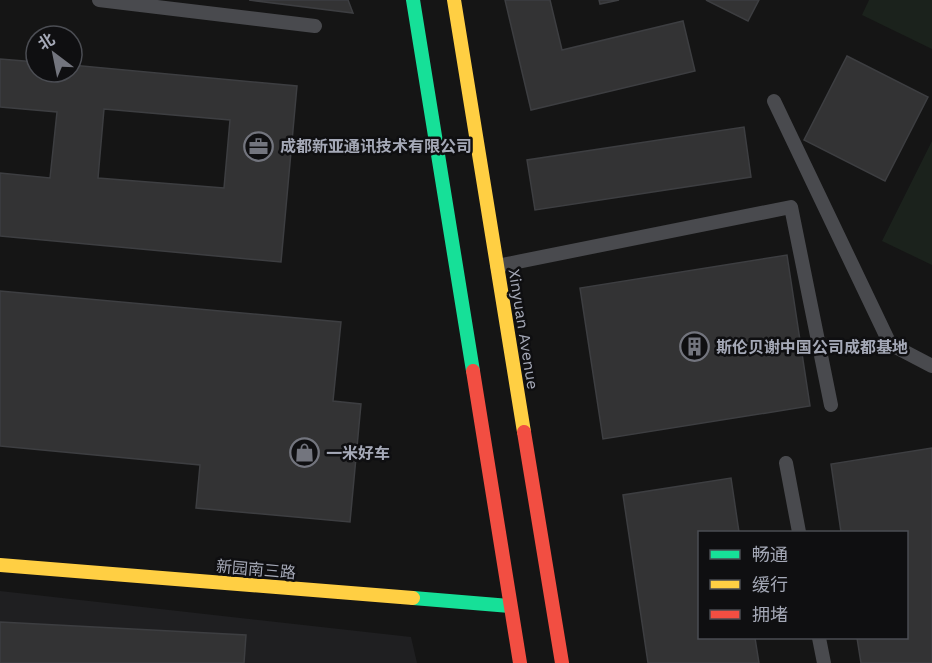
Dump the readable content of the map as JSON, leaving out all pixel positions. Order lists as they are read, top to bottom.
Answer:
{
  "streets": {
    "street": ["Xinyuan Avenue", "新园南三路"]
  },
  "places": {
    "office": ["成都新亚通讯技术有限公司"],
    "building": ["斯伦贝谢中国公司成都基地"],
    "shop": ["一米好车"]
  },
  "legend": ["畅通", "缓行", "拥堵"],
  "north": "top left"
}
